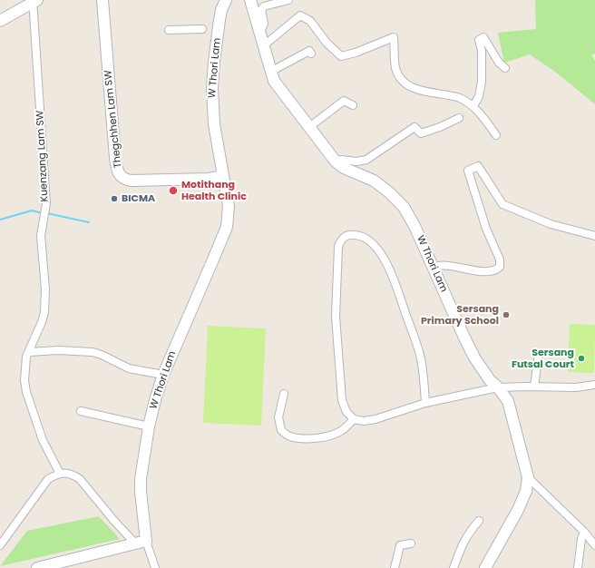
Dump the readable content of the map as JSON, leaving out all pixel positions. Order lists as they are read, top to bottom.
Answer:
{
  "streets": {
    "main road": ["W Thori Lam", "Thegchhen Lam SW"],
    "street": ["Kuenzang Lam SW"]
  },
  "crossings": [
    ["W Thori Lam", "Thegchhen Lam SW"]
  ],
  "places": [
    "Motithang Health Clinic",
    "BICMA",
    "Sersang Primary School",
    "Sersang Futsal Court"
  ]
}
